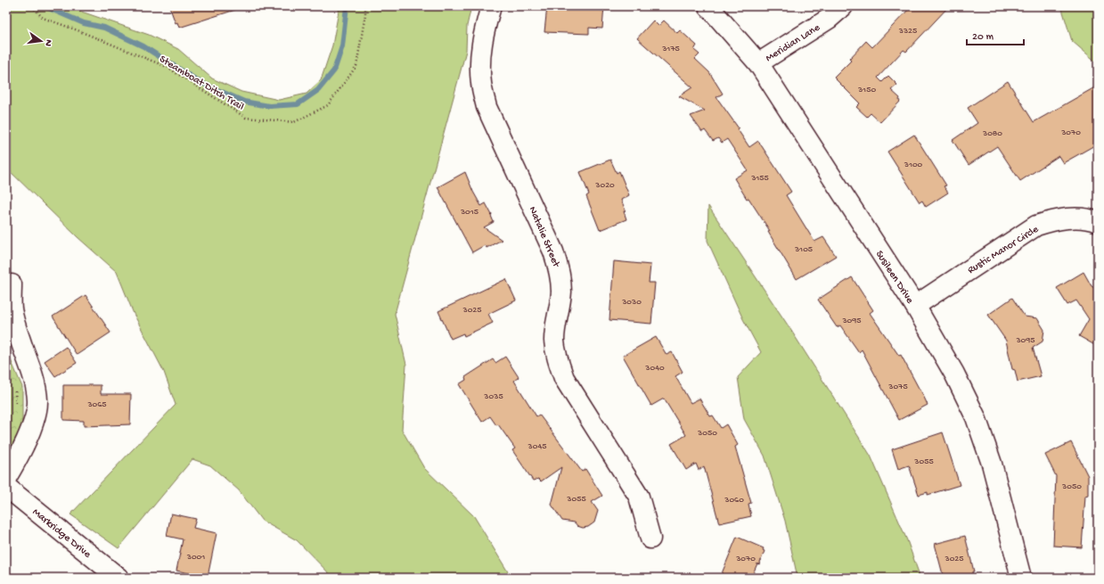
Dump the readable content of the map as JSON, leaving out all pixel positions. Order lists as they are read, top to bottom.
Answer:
{
  "streets": {
    "street": [
      "Meridian Lane",
      "Natalie Street",
      "Rustic Manor Circle",
      "Susileen Drive",
      "Markridge Drive"
    ],
    "path": ["Steamboat Ditch Trail"]
  },
  "crossings": [
    ["Meridian Lane", "Susileen Drive"],
    ["Rustic Manor Circle", "Susileen Drive"]
  ],
  "house_numbers": [
    "3325",
    "3175",
    "3150",
    "3070",
    "3080",
    "3100",
    "3155",
    "3020",
    "3015",
    "3105",
    "3030",
    "3025",
    "3095",
    "3095",
    "3040",
    "3075",
    "3035",
    "3065",
    "3050",
    "3045",
    "3055",
    "3050",
    "3055",
    "3060",
    "3001",
    "3070",
    "3025"
  ],
  "scale_bar": "20 m",
  "north": "right"
}
